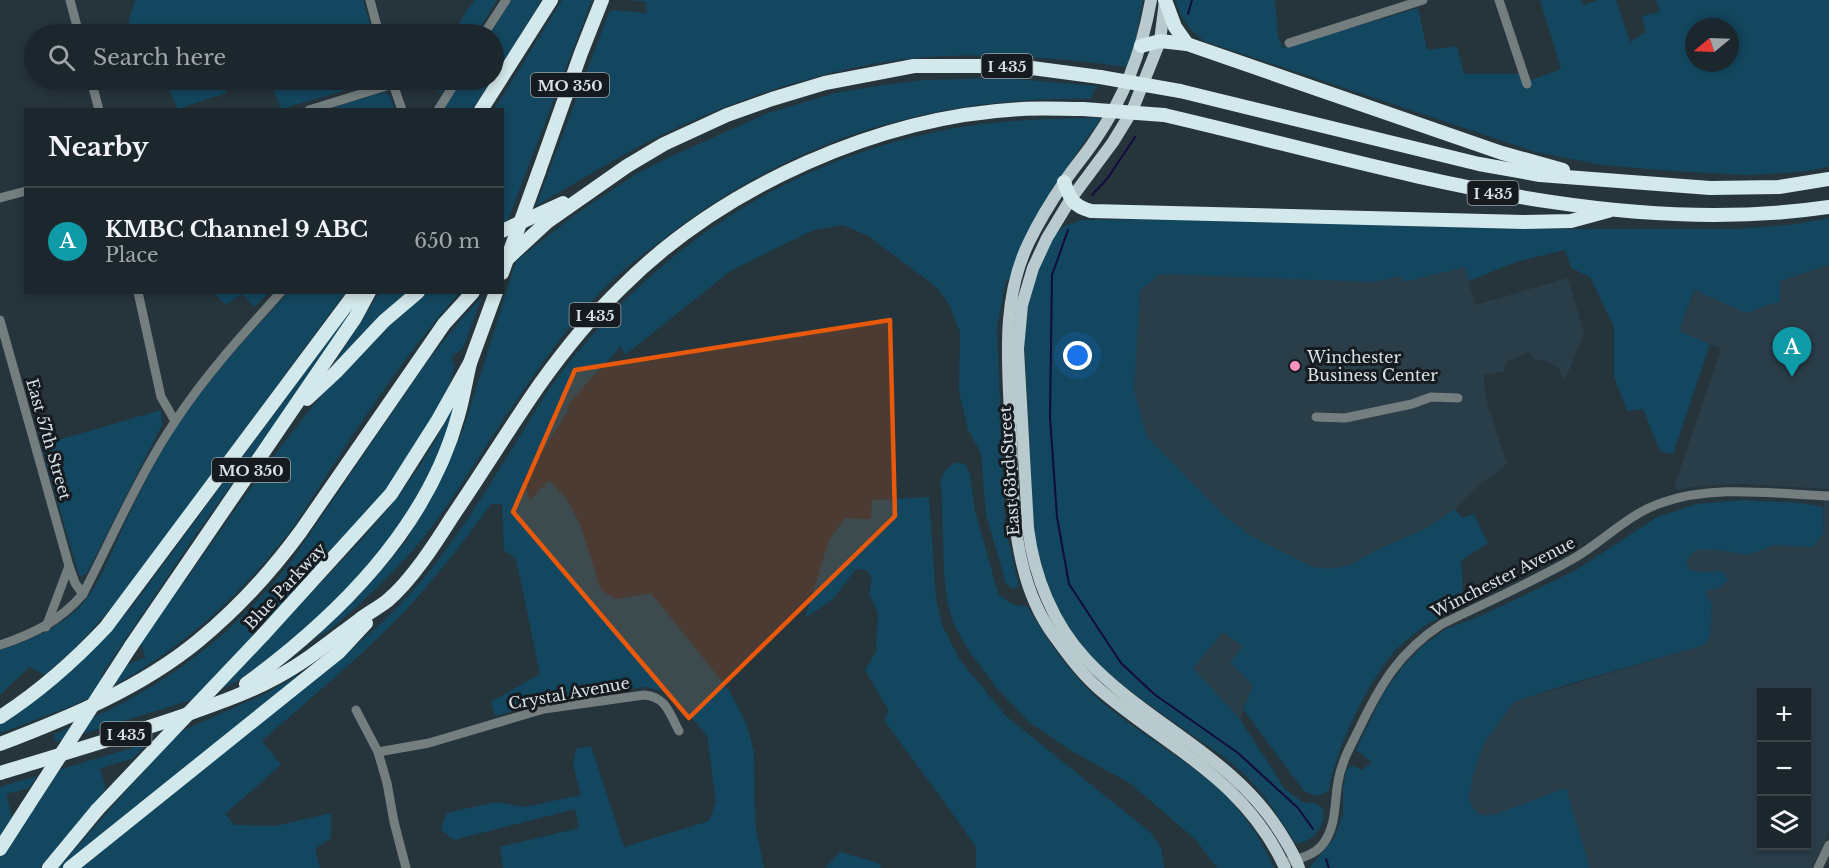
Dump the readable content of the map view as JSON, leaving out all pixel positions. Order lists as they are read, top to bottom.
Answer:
{
  "streets": {
    "highway": ["I 435", "MO 350", "Blue Parkway"],
    "main road": ["East 63rd Street"],
    "street": ["East 57th Street", "Winchester Avenue", "Crystal Avenue"]
  },
  "crossings": [
    ["East 63rd Street", "Winchester Avenue"]
  ],
  "places": ["Winchester Business Center"],
  "north": "left",
  "page": {
    "search": "Search here",
    "heading": "Nearby",
    "list": [
      {
        "mark": "A",
        "name": "KMBC Channel 9 ABC",
        "note": "Place",
        "value": "650 m"
      }
    ],
    "pins": "A",
    "map_buttons": ["+", "−"]
  }
}
